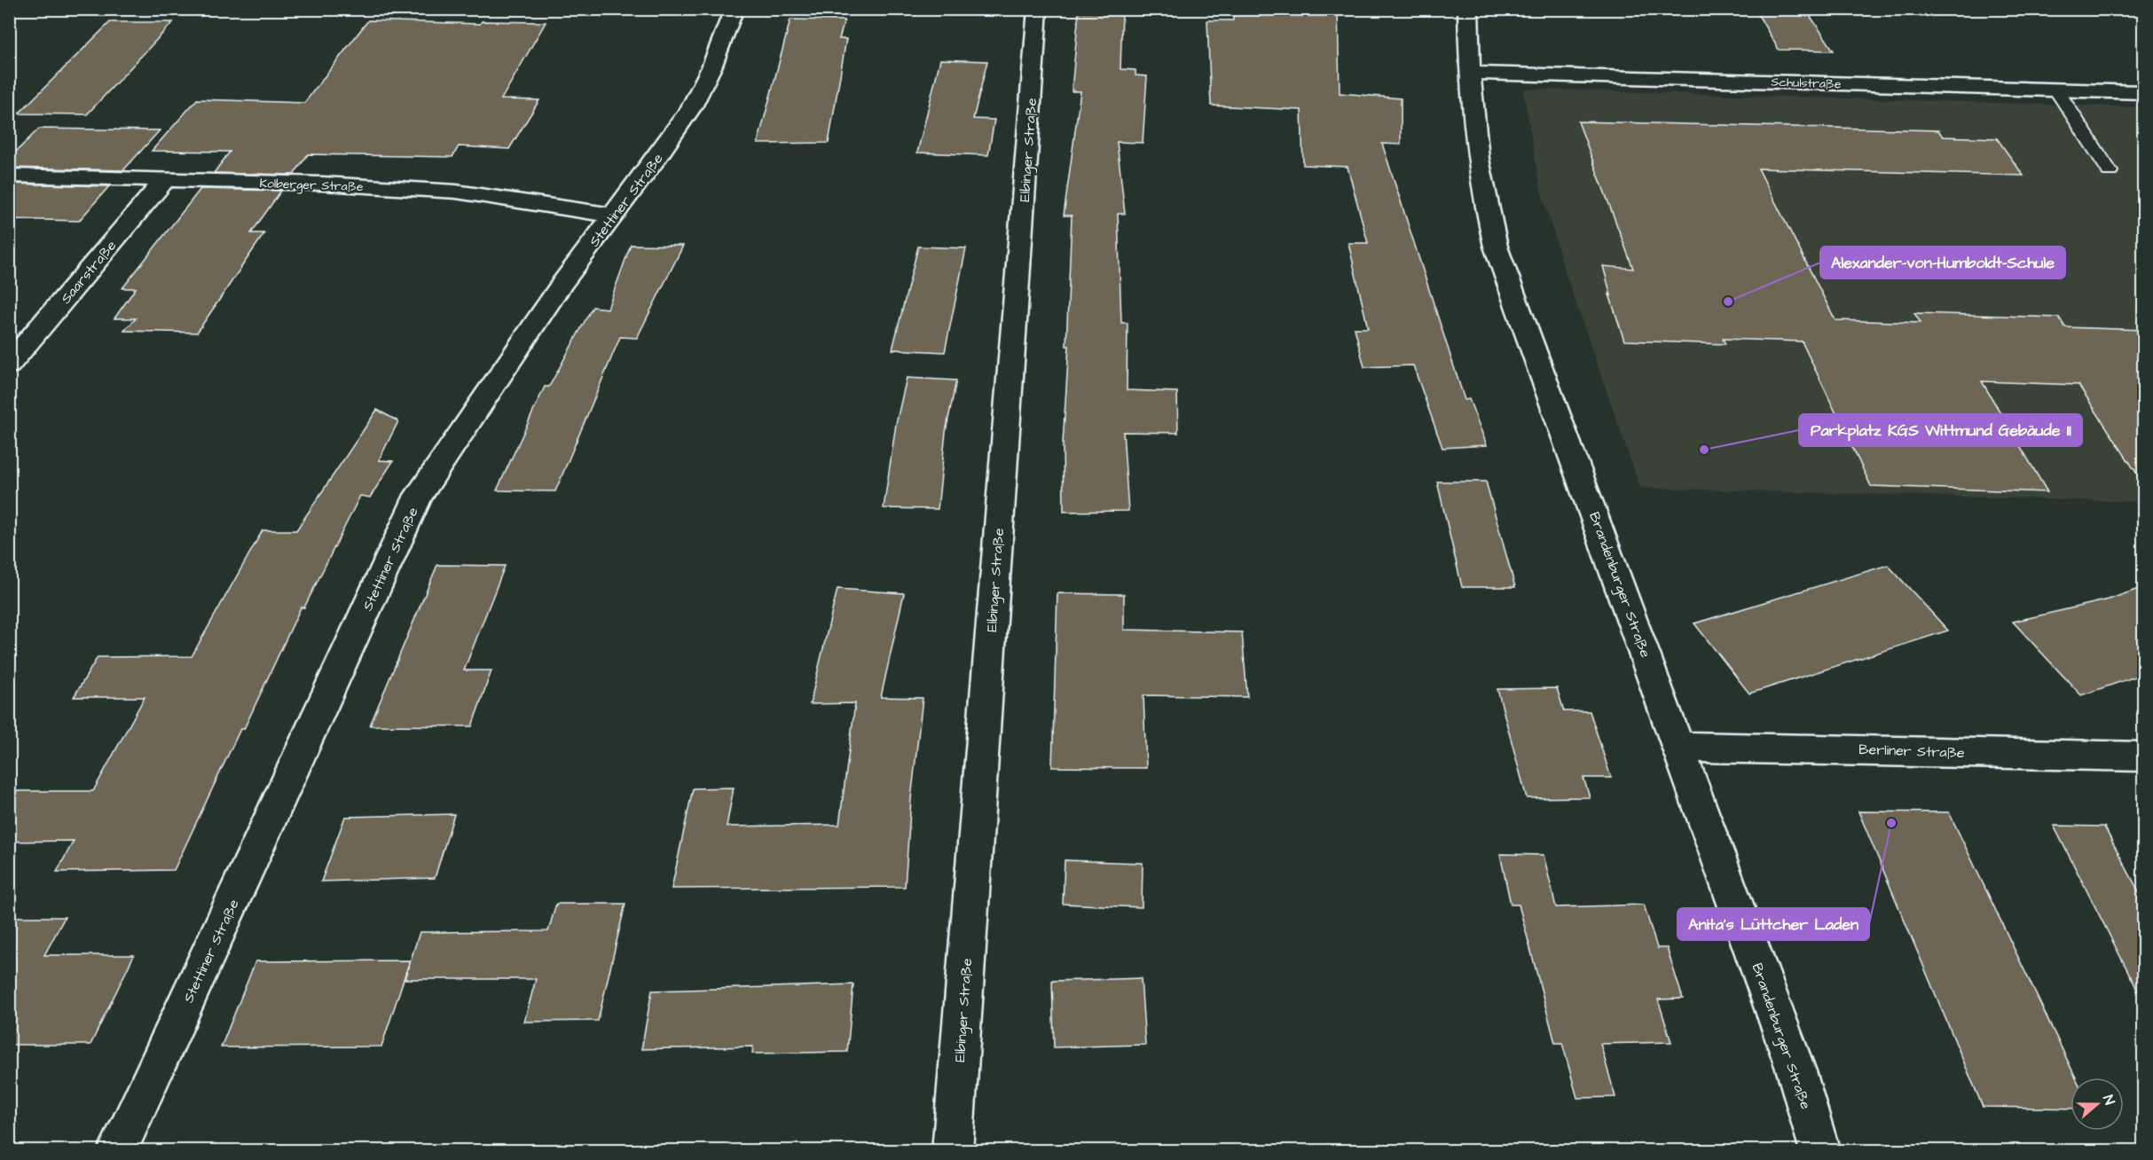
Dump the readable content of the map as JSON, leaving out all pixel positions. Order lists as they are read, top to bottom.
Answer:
{
  "streets": {
    "street": [
      "Schulstraße",
      "Elbinger Straße",
      "Kolberger Straße",
      "Stettiner Straße",
      "Saarstraße",
      "Brandenburger Straße",
      "Berliner Straße"
    ]
  },
  "crossings": [
    ["Schulstraße", "Brandenburger Straße"],
    ["Kolberger Straße", "Stettiner Straße"],
    ["Kolberger Straße", "Saarstraße"],
    ["Brandenburger Straße", "Berliner Straße"]
  ],
  "places": ["Alexander-von-Humboldt-Schule", "Parkplatz KGS Wittmund Gebäude II", "Anita's Lüttcher Laden"],
  "north": "right"
}
